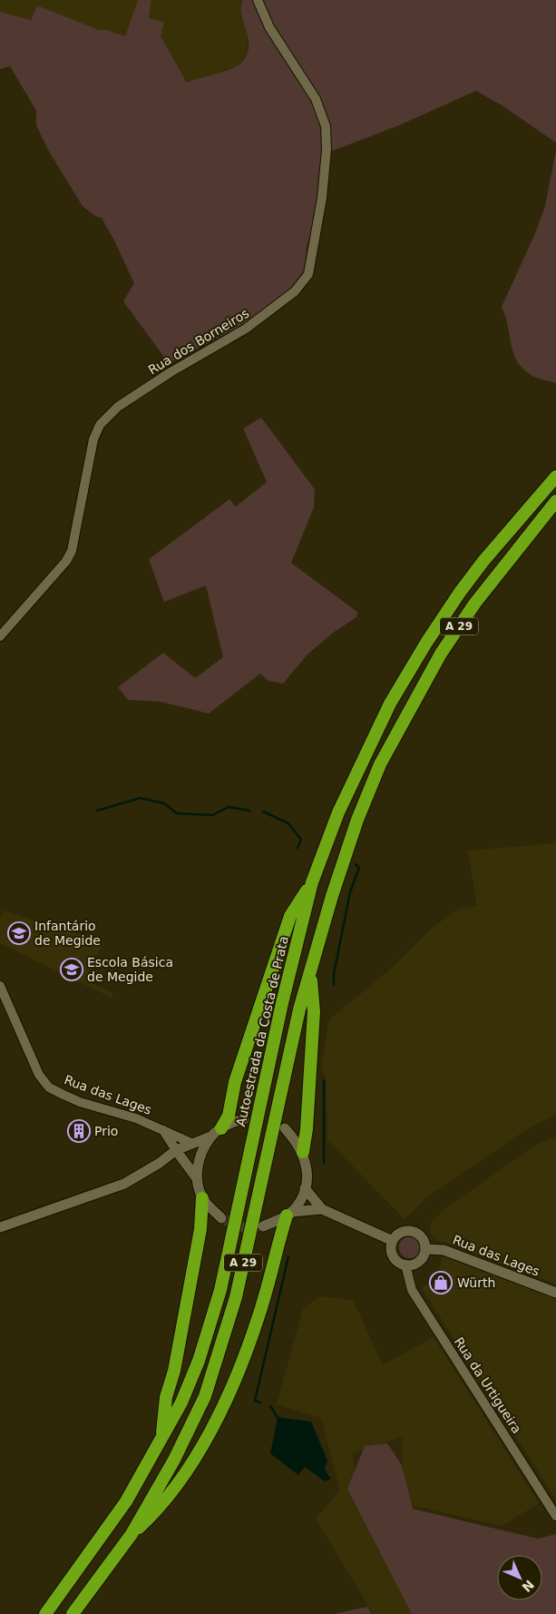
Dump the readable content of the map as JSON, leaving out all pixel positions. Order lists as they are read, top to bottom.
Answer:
{
  "streets": {
    "highway": ["A 29", "Autoestrada da Costa de Prata"],
    "main road": ["Rua das Lages"],
    "street": ["Rua dos Borneiros", "Rua da Urtigueira"]
  },
  "crossings": [
    ["Rua das Lages", "Rua da Urtigueira"]
  ],
  "places": {
    "school or university": ["Infantário de Megide", "Escola Básica de Megide"],
    "building": ["Prio"],
    "shop": ["Würth"]
  },
  "north": "bottom right"
}
